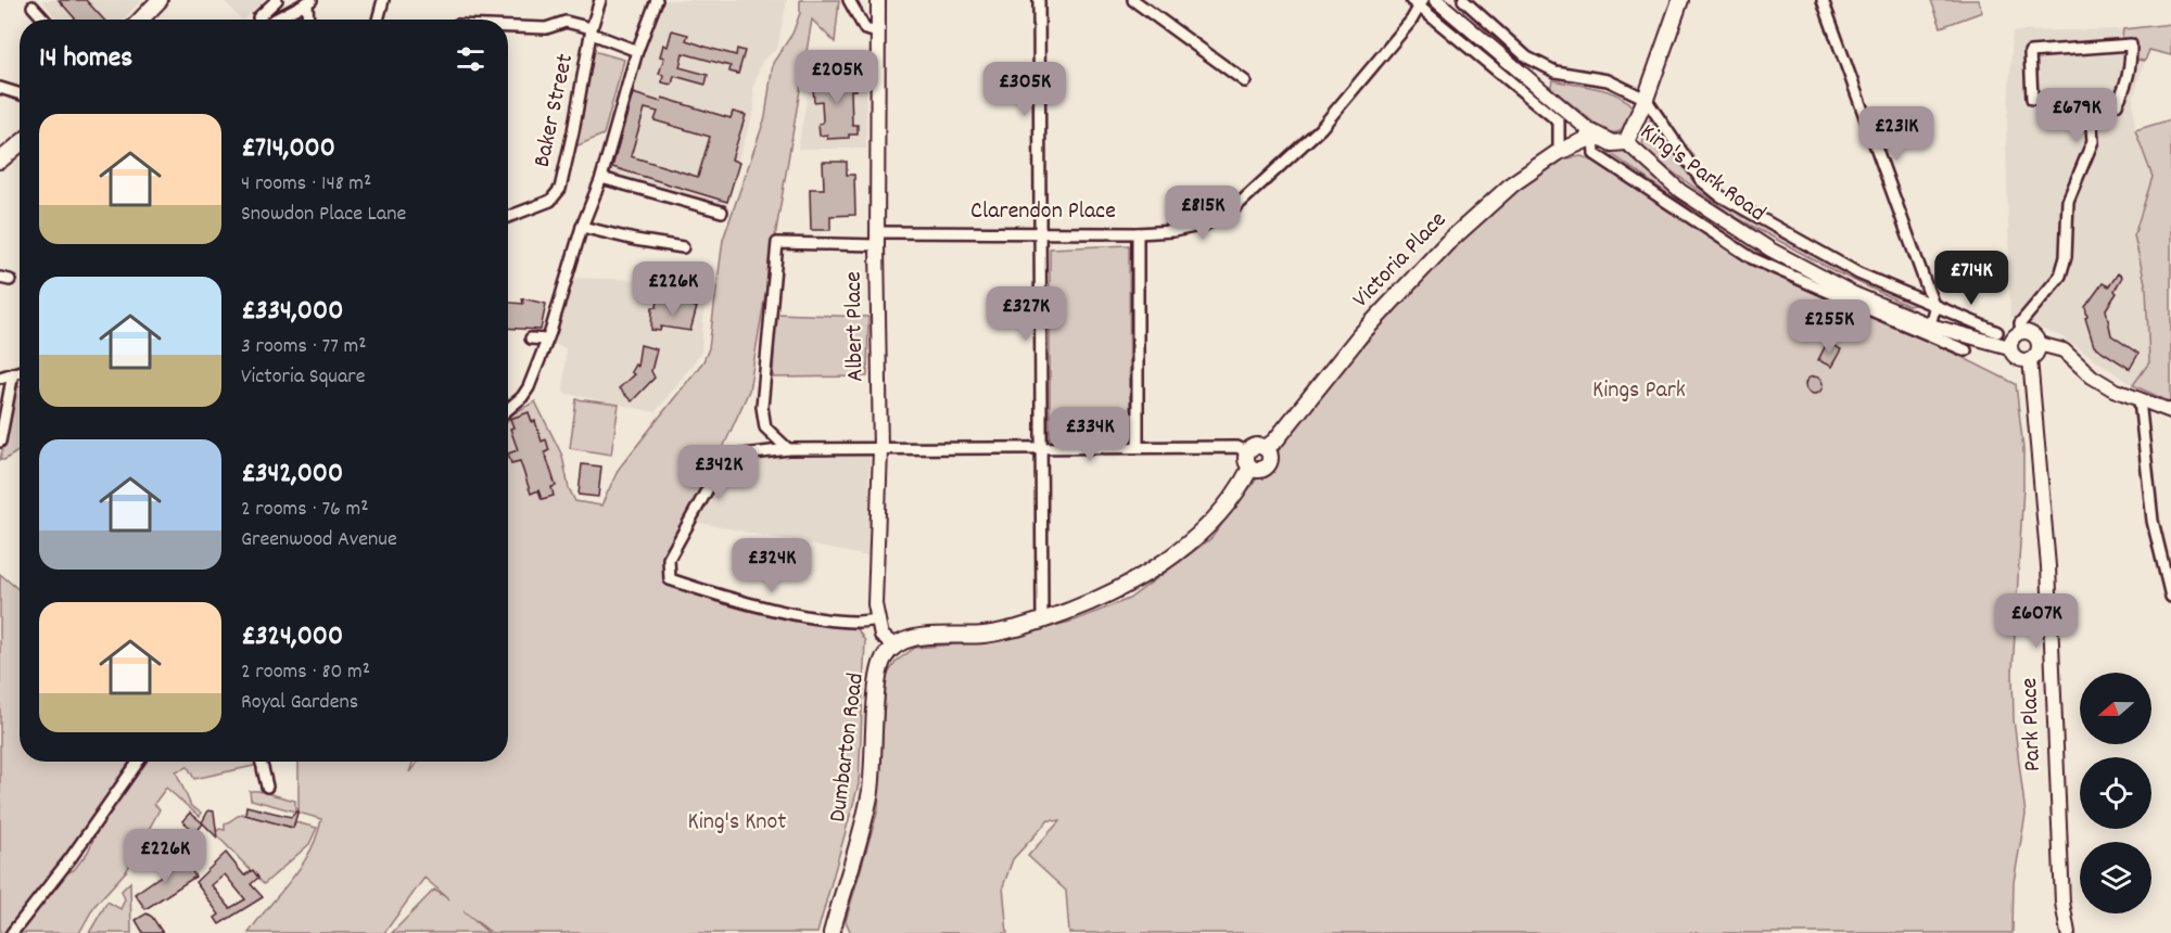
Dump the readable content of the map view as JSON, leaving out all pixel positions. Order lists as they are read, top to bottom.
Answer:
{
  "streets": {
    "main road": ["King's Park Road", "Victoria Place", "Dumbarton Road"],
    "street": [
      "Baker Street",
      "Clarendon Place",
      "Albert Place",
      "Park Place"
    ]
  },
  "crossings": [
    ["King's Park Road", "Victoria Place"],
    ["King's Park Road", "Park Place"],
    ["Clarendon Place", "Albert Place"]
  ],
  "parks": ["Kings Park", "King's Knot"],
  "north": "left",
  "page": {
    "heading": "14 homes",
    "price": [
      "£205K",
      "£305K",
      "£679K",
      "£231K",
      "£815K",
      "£714K",
      "£226K",
      "£327K",
      "£255K",
      "£334K",
      "£342K",
      "£324K",
      "£607K",
      "£226K"
    ],
    "list": [
      {
        "name": "£714,000",
        "note": "4 rooms · 148 m² · Snowdon Place Lane"
      },
      {
        "name": "£334,000",
        "note": "3 rooms · 77 m² · Victoria Square"
      },
      {
        "name": "£342,000",
        "note": "2 rooms · 76 m² · Greenwood Avenue"
      },
      {
        "name": "£324,000",
        "note": "2 rooms · 80 m² · Royal Gardens"
      }
    ]
  }
}
